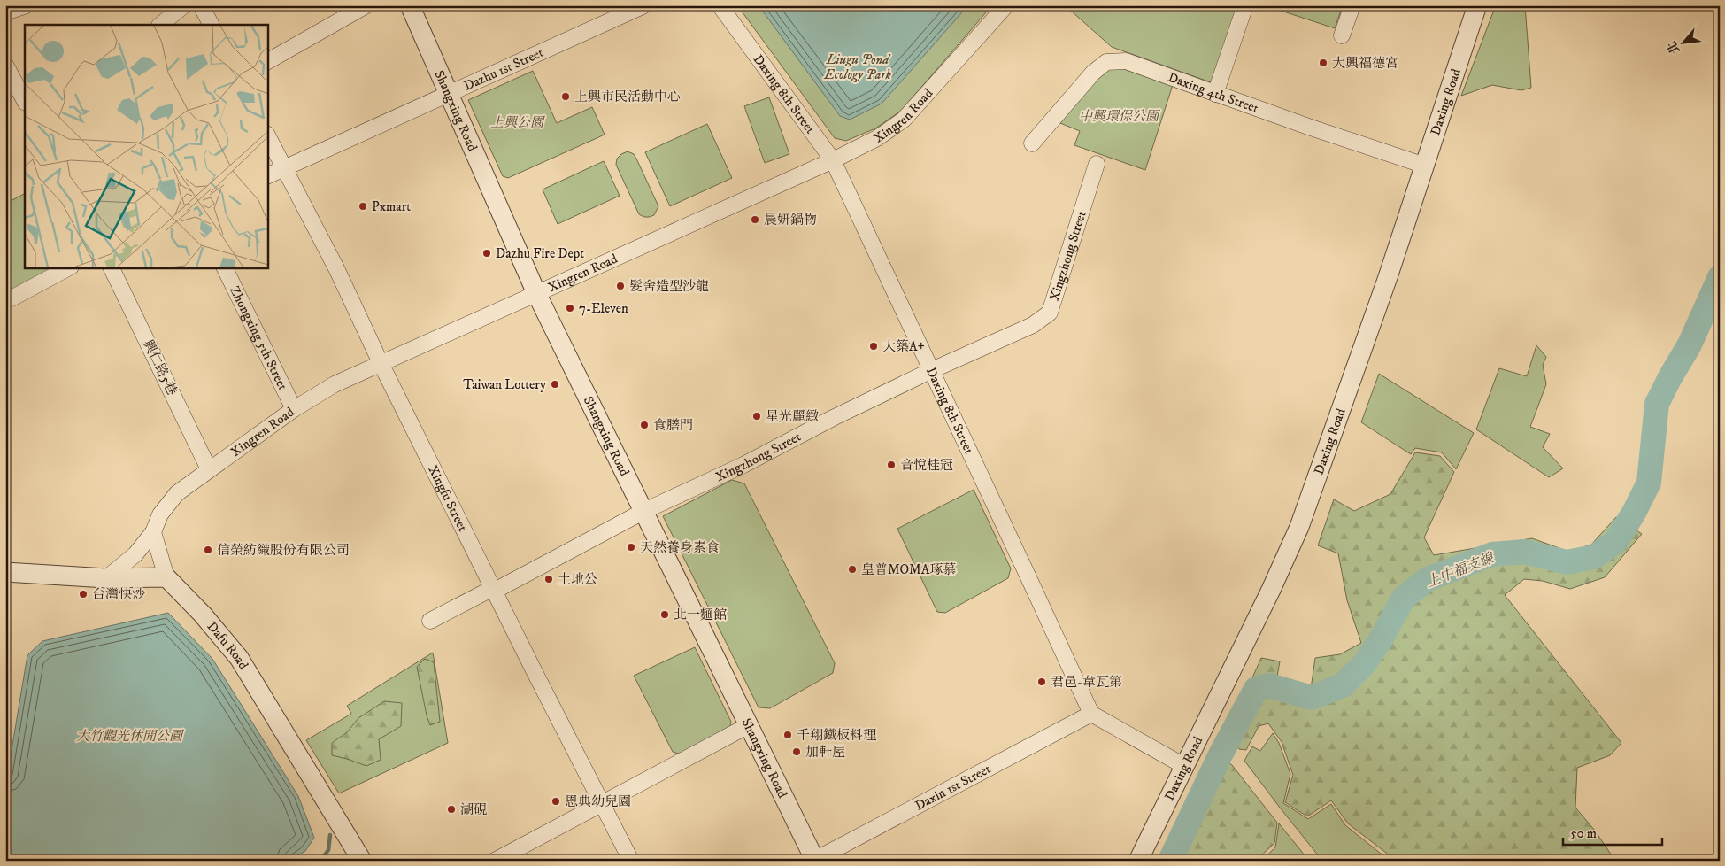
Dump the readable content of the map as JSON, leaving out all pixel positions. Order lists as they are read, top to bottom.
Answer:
{
  "streets": {
    "street": [
      "Dazhu 1st Street",
      "Daxing 4th Street",
      "Daxing 8th Street",
      "Daxing Road",
      "Shangxing Road",
      "Xingren Road",
      "Xingzhong Street",
      "Zhongxing 5th Street",
      "興仁路5巷",
      "Xingfu Street",
      "Dafu Road",
      "Daxin 1st Street"
    ]
  },
  "crossings": [
    ["Dazhu 1st Street", "Shangxing Road"],
    ["Dazhu 1st Street", "Xingfu Street"],
    ["Daxing 4th Street", "Daxing Road"],
    ["Daxing 8th Street", "Xingren Road"],
    ["Daxing 8th Street", "Xingzhong Street"],
    ["Daxing 8th Street", "Daxin 1st Street"],
    ["Shangxing Road", "Xingren Road"],
    ["Shangxing Road", "Xingzhong Street"],
    ["Shangxing Road", "Daxin 1st Street"],
    ["Xingren Road", "Zhongxing 5th Street"],
    ["Xingren Road", "興仁路5巷"],
    ["Xingren Road", "Xingfu Street"],
    ["Xingzhong Street", "Xingfu Street"]
  ],
  "water": ["上中福支線"],
  "parks": [
    "Liugu Pond Ecology Park",
    "中興環保公園",
    "上興公園",
    "大竹觀光休閒公園"
  ],
  "places": [
    "大興福德宮",
    "上興市民活動中心",
    "Pxmart",
    "晨妍鍋物",
    "Dazhu Fire Dept",
    "髮舍造型沙龍",
    "7-Eleven",
    "大築A+",
    "Taiwan Lottery",
    "星光麗緻",
    "食膳門",
    "音悅桂冠",
    "天然養身素食",
    "信榮紡織股份有限公司",
    "皇普MOMA琢慕",
    "土地公",
    "台灣快炒",
    "北一麵館",
    "君邑-韋瓦第",
    "千翔鐵板料理",
    "加軒屋",
    "恩典幼兒園",
    "湖硯"
  ],
  "scale_bar": "50 m",
  "north": "bottom left"
}
